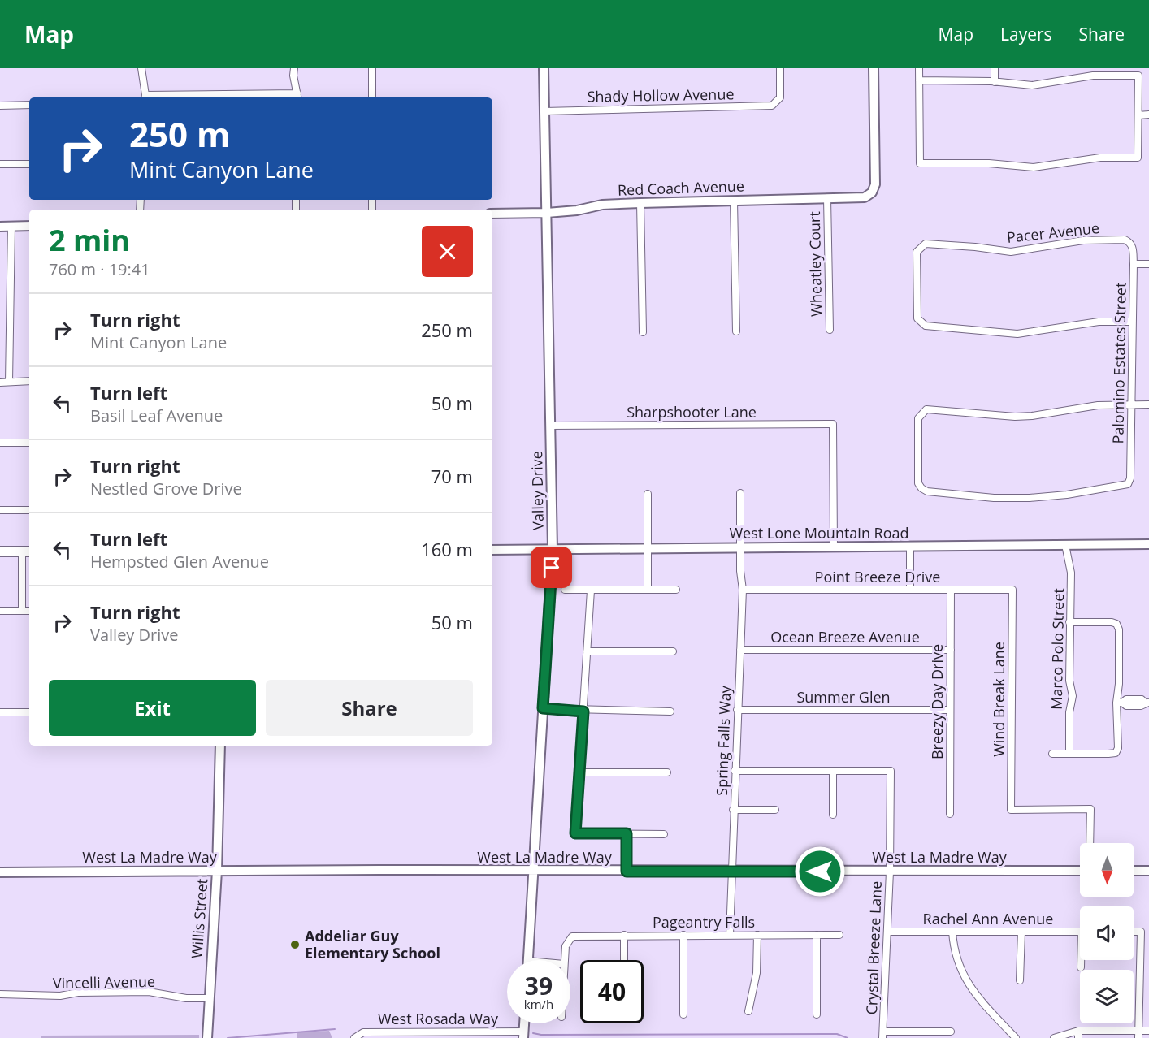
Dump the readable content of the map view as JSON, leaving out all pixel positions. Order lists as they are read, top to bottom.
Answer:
{
  "streets": {
    "street": [
      "Shady Hollow Avenue",
      "Red Coach Avenue",
      "Pacer Avenue",
      "Wheatley Court",
      "Palomino Estates Street",
      "Sharpshooter Lane",
      "Valley Drive",
      "West Lone Mountain Road",
      "Point Breeze Drive",
      "Ocean Breeze Avenue",
      "Marco Polo Street",
      "Summer Glen",
      "Wind Break Lane",
      "Breezy Day Drive",
      "Spring Falls Way",
      "West La Madre Way",
      "Willis Street",
      "Rachel Ann Avenue",
      "Pageantry Falls",
      "Crystal Breeze Lane",
      "Vincelli Avenue",
      "West Rosada Way"
    ]
  },
  "crossings": [
    ["Shady Hollow Avenue", "Valley Drive"],
    ["Red Coach Avenue", "Wheatley Court"],
    ["Red Coach Avenue", "Valley Drive"],
    ["Pacer Avenue", "Palomino Estates Street"],
    ["Sharpshooter Lane", "Valley Drive"],
    ["Sharpshooter Lane", "West Lone Mountain Road"],
    ["Valley Drive", "West Lone Mountain Road"],
    ["Valley Drive", "West La Madre Way"],
    ["West Lone Mountain Road", "Marco Polo Street"],
    ["West Lone Mountain Road", "Spring Falls Way"],
    ["Point Breeze Drive", "Wind Break Lane"],
    ["Point Breeze Drive", "Breezy Day Drive"],
    ["Point Breeze Drive", "Spring Falls Way"],
    ["Ocean Breeze Avenue", "Breezy Day Drive"],
    ["Ocean Breeze Avenue", "Spring Falls Way"],
    ["Summer Glen", "Breezy Day Drive"],
    ["Summer Glen", "Spring Falls Way"],
    ["Spring Falls Way", "West La Madre Way"],
    ["Spring Falls Way", "Pageantry Falls"],
    ["West La Madre Way", "Willis Street"],
    ["West La Madre Way", "Crystal Breeze Lane"],
    ["Willis Street", "Vincelli Avenue"],
    ["Rachel Ann Avenue", "Crystal Breeze Lane"]
  ],
  "places": ["Addeliar Guy Elementary School"],
  "north": "bottom",
  "page": {
    "header": "Map",
    "nav": ["Map", "Layers", "Share"],
    "turn": ["250 m", "Mint Canyon Lane"],
    "heading": ["2 min", "760 m · 19:41"],
    "list": [
      {
        "name": "Turn right",
        "note": "Mint Canyon Lane",
        "value": "250 m"
      },
      {
        "name": "Turn left",
        "note": "Basil Leaf Avenue",
        "value": "50 m"
      },
      {
        "name": "Turn right",
        "note": "Nestled Grove Drive",
        "value": "70 m"
      },
      {
        "name": "Turn left",
        "note": "Hempsted Glen Avenue",
        "value": "160 m"
      },
      {
        "name": "Turn right",
        "note": "Valley Drive",
        "value": "50 m"
      }
    ],
    "buttons": ["Exit", "Share"],
    "speed": "39 km/h",
    "limit": "40"
  }
}
